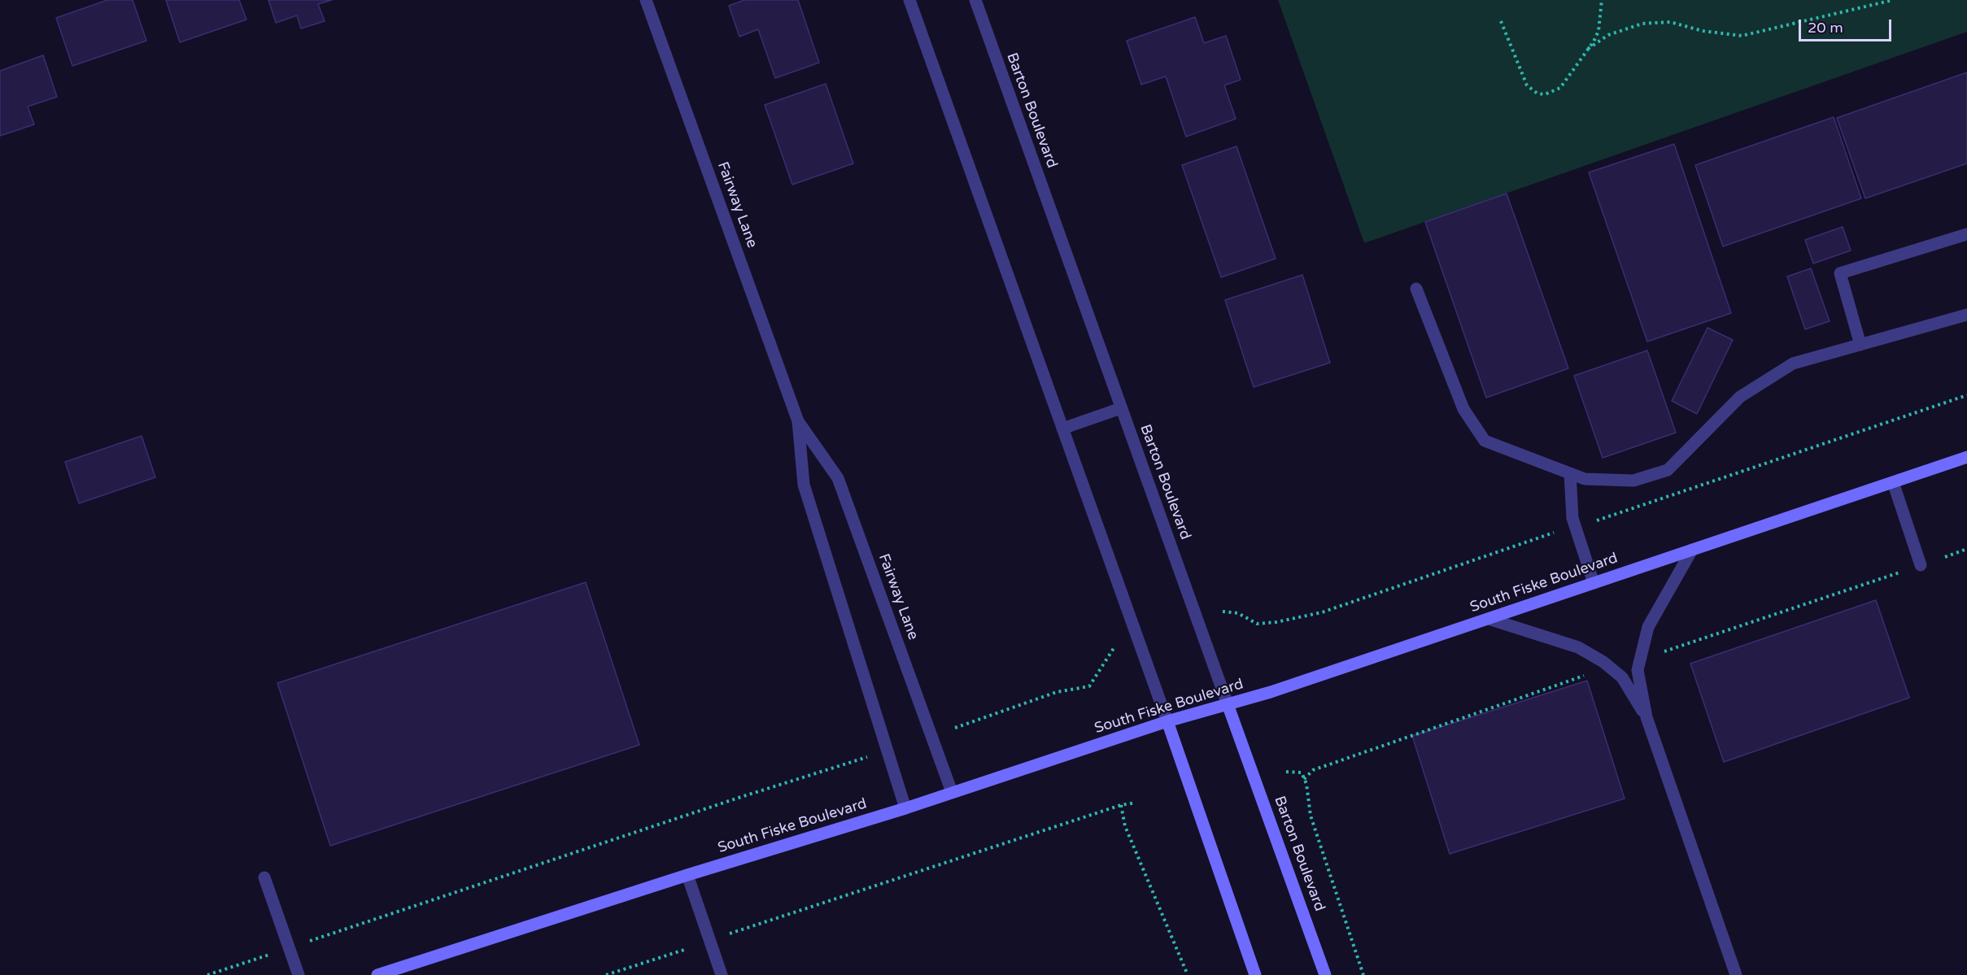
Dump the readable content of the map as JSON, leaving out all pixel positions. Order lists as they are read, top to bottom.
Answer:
{
  "streets": {
    "main road": ["Barton Boulevard", "South Fiske Boulevard"],
    "street": ["Fairway Lane"]
  },
  "crossings": [
    ["Barton Boulevard", "South Fiske Boulevard"],
    ["Fairway Lane", "South Fiske Boulevard"]
  ],
  "scale_bar": "20 m"
}
